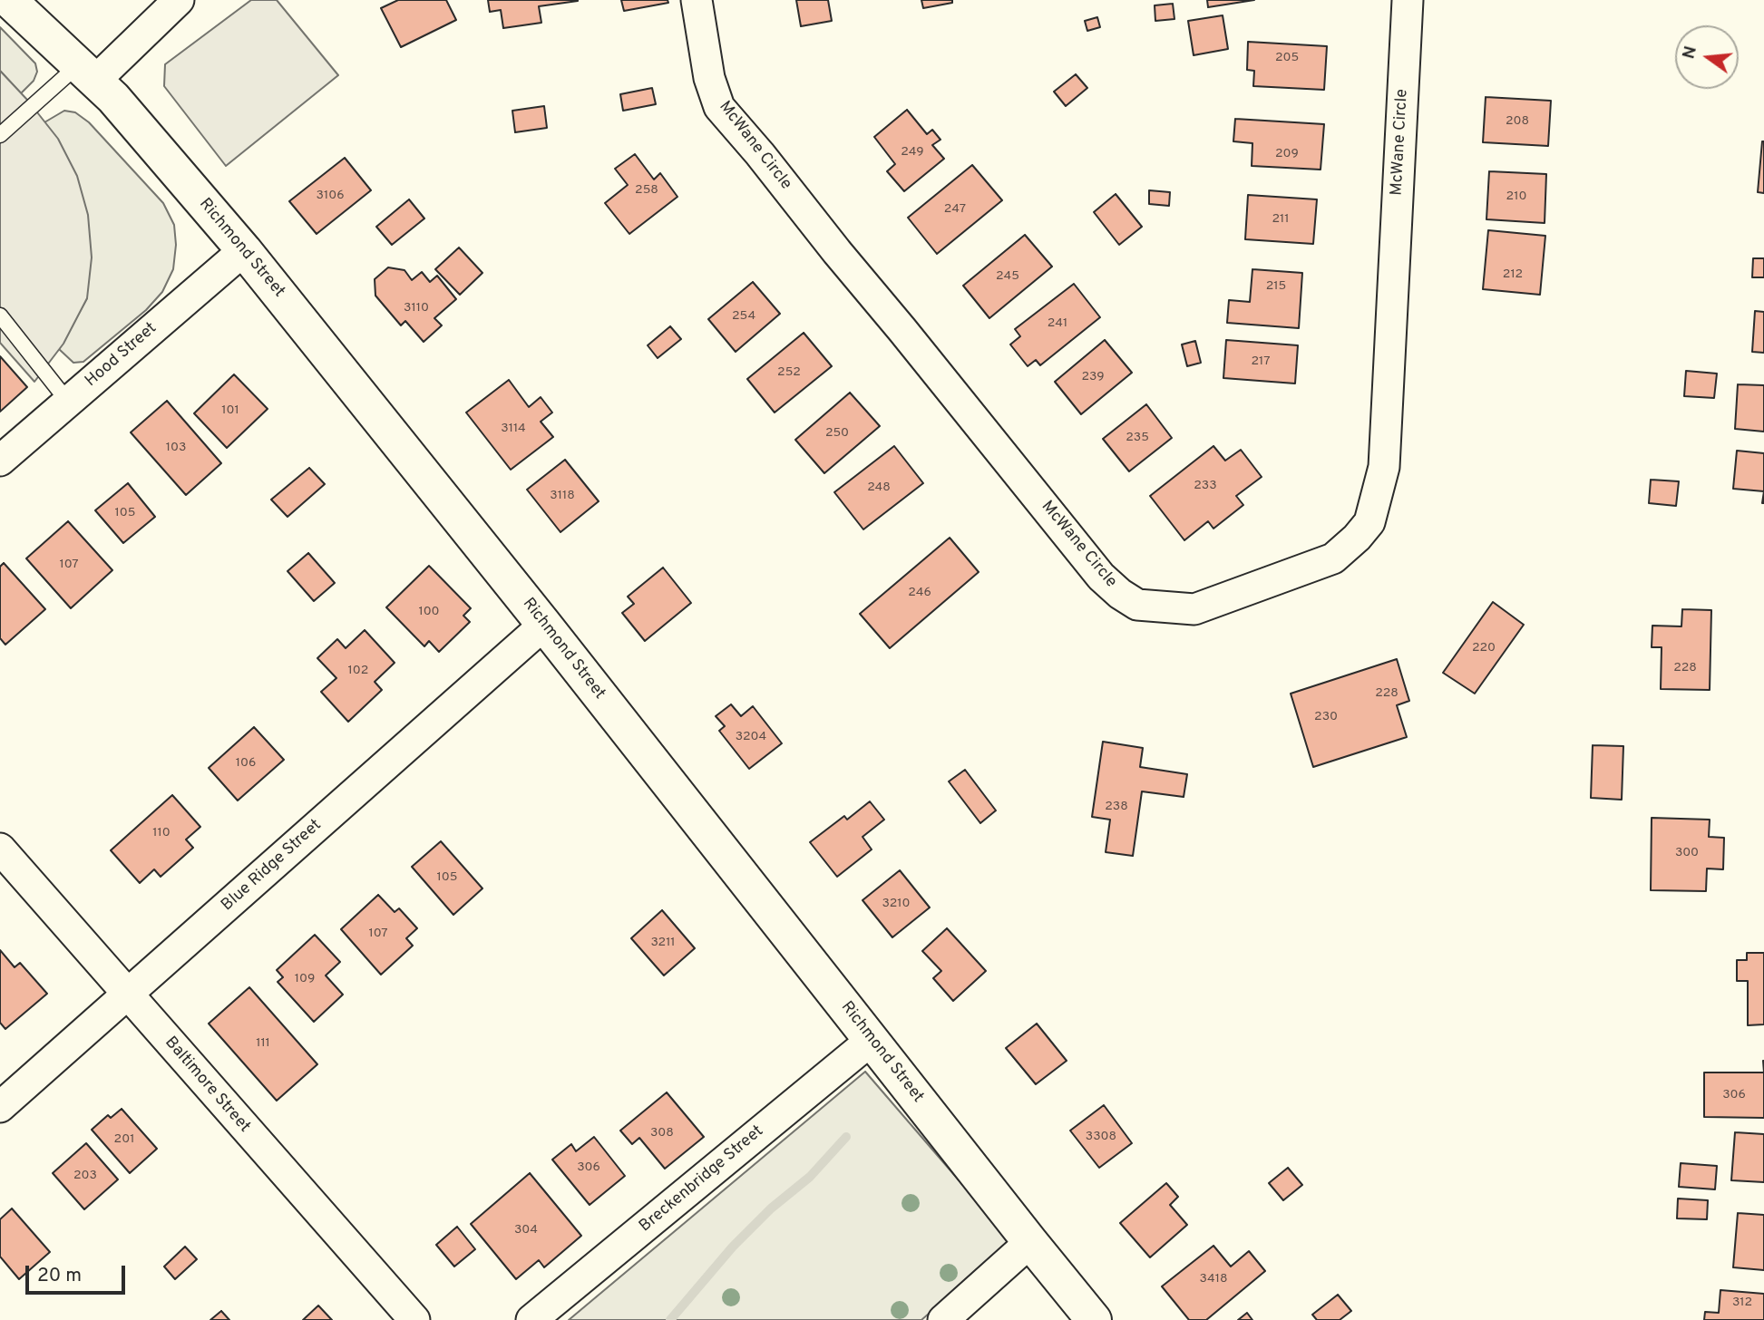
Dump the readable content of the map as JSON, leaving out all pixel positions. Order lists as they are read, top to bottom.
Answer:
{
  "streets": {
    "street": [
      "McWane Circle",
      "Richmond Street",
      "Hood Street",
      "Blue Ridge Street",
      "Baltimore Street",
      "Breckenbridge Street"
    ]
  },
  "crossings": [
    ["Richmond Street", "Hood Street"],
    ["Richmond Street", "Blue Ridge Street"],
    ["Richmond Street", "Breckenbridge Street"],
    ["Blue Ridge Street", "Baltimore Street"]
  ],
  "house_numbers": [
    "205",
    "208",
    "249",
    "209",
    "258",
    "3106",
    "210",
    "247",
    "211",
    "212",
    "245",
    "215",
    "3110",
    "254",
    "241",
    "217",
    "252",
    "239",
    "101",
    "3114",
    "250",
    "235",
    "103",
    "233",
    "248",
    "3118",
    "105",
    "107",
    "246",
    "100",
    "220",
    "228",
    "102",
    "228",
    "230",
    "3204",
    "106",
    "238",
    "110",
    "300",
    "105",
    "3210",
    "107",
    "3211",
    "109",
    "111",
    "306",
    "308",
    "3308",
    "201",
    "306",
    "203",
    "304",
    "3418",
    "312"
  ],
  "scale_bar": "20 m",
  "north": "left"
}
